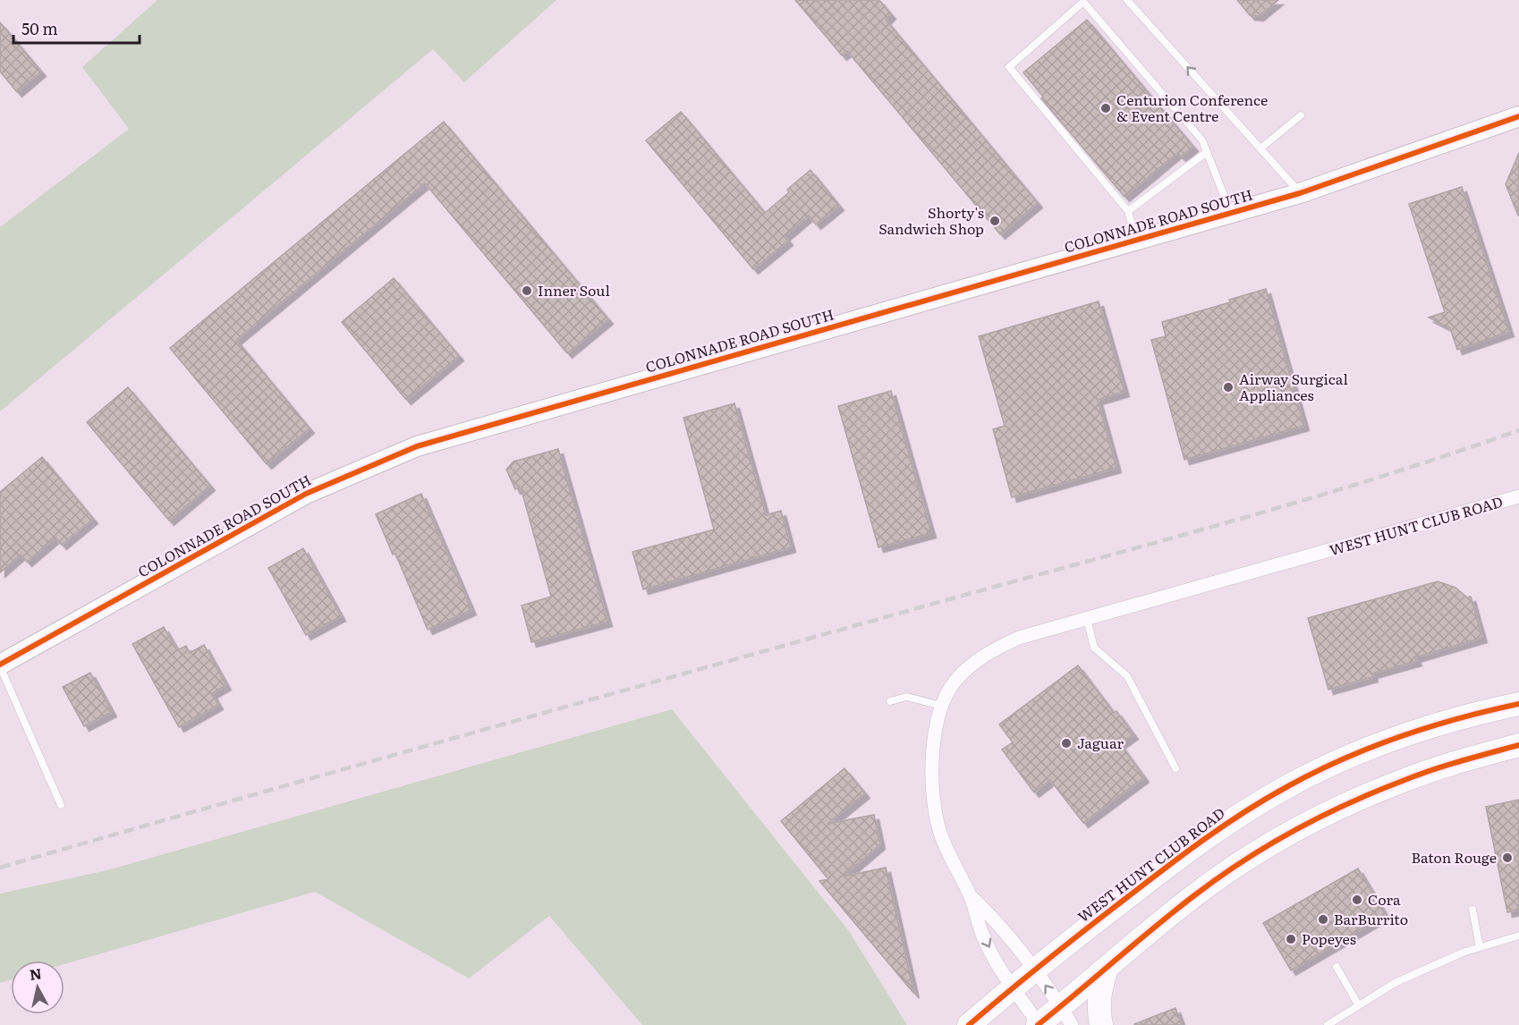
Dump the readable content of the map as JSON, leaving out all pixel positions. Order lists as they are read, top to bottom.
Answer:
{
  "streets": {
    "main road": ["WEST HUNT CLUB ROAD"],
    "street": ["COLONNADE ROAD SOUTH"]
  },
  "places": [
    "Centurion Conference & Event Centre",
    "Shorty's Sandwich Shop",
    "Inner Soul",
    "Airway Surgical Appliances",
    "Jaguar",
    "Baton Rouge",
    "Cora",
    "BarBurrito",
    "Popeyes"
  ],
  "scale_bar": "50 m",
  "north": "top"
}
